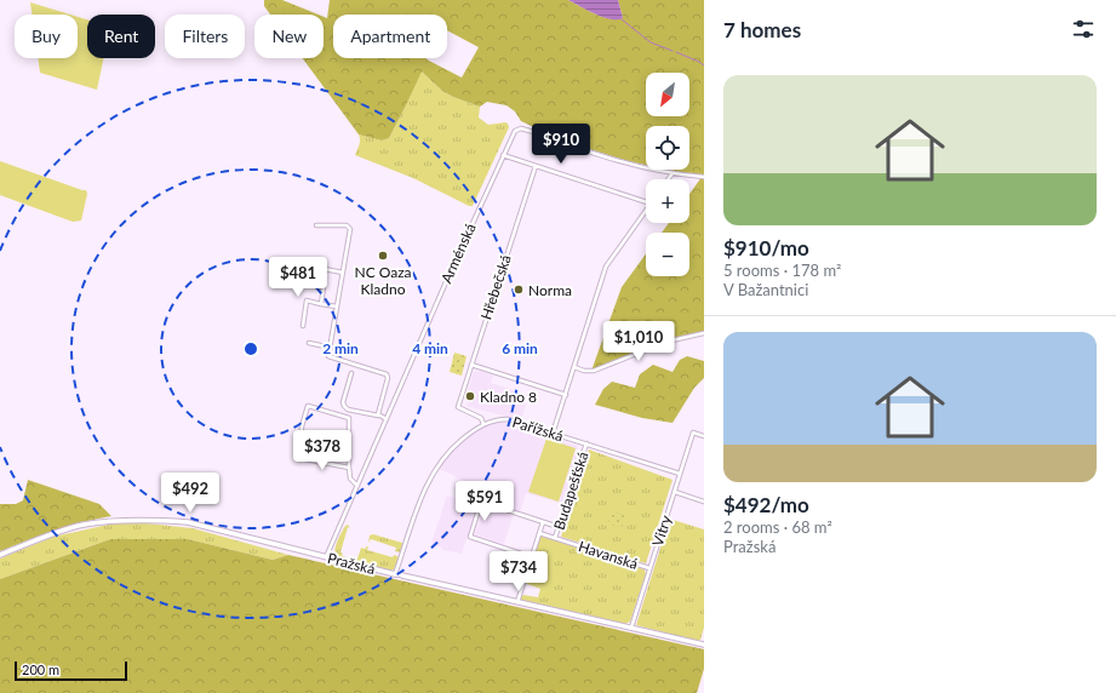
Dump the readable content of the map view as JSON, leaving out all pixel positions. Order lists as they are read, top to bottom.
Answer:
{
  "streets": {
    "street": [
      "Arménská",
      "Hřebečská",
      "Pařížská",
      "Budapešťská",
      "Vitry",
      "Havanská",
      "Pražská"
    ]
  },
  "crossings": [
    ["Arménská", "Pražská"],
    ["Hřebečská", "Pařížská"],
    ["Pařížská", "Budapešťská"],
    ["Pařížská", "Vitry"],
    ["Pařížská", "Pražská"],
    ["Budapešťská", "Havanská"],
    ["Vitry", "Havanská"],
    ["Vitry", "Pražská"]
  ],
  "places": ["NC Oaza Kladno", "Norma", "Kladno 8"],
  "scale_bar": "200 m",
  "north": "bottom left",
  "page": {
    "heading": "7 homes",
    "chip": [
      "Buy",
      "Rent",
      "Filters",
      "New",
      "Apartment"
    ],
    "list": [
      {
        "name": "$910/mo",
        "note": "5 rooms · 178 m² · V Bažantnici"
      },
      {
        "name": "$492/mo",
        "note": "2 rooms · 68 m² · Pražská"
      }
    ],
    "map_buttons": ["+", "−"],
    "price": [
      "$910",
      "$481",
      "$1,010",
      "$378",
      "$492",
      "$591",
      "$734"
    ],
    "scale": "200 m"
  },
  "rings": ["2 min", "4 min", "6 min"]
}
